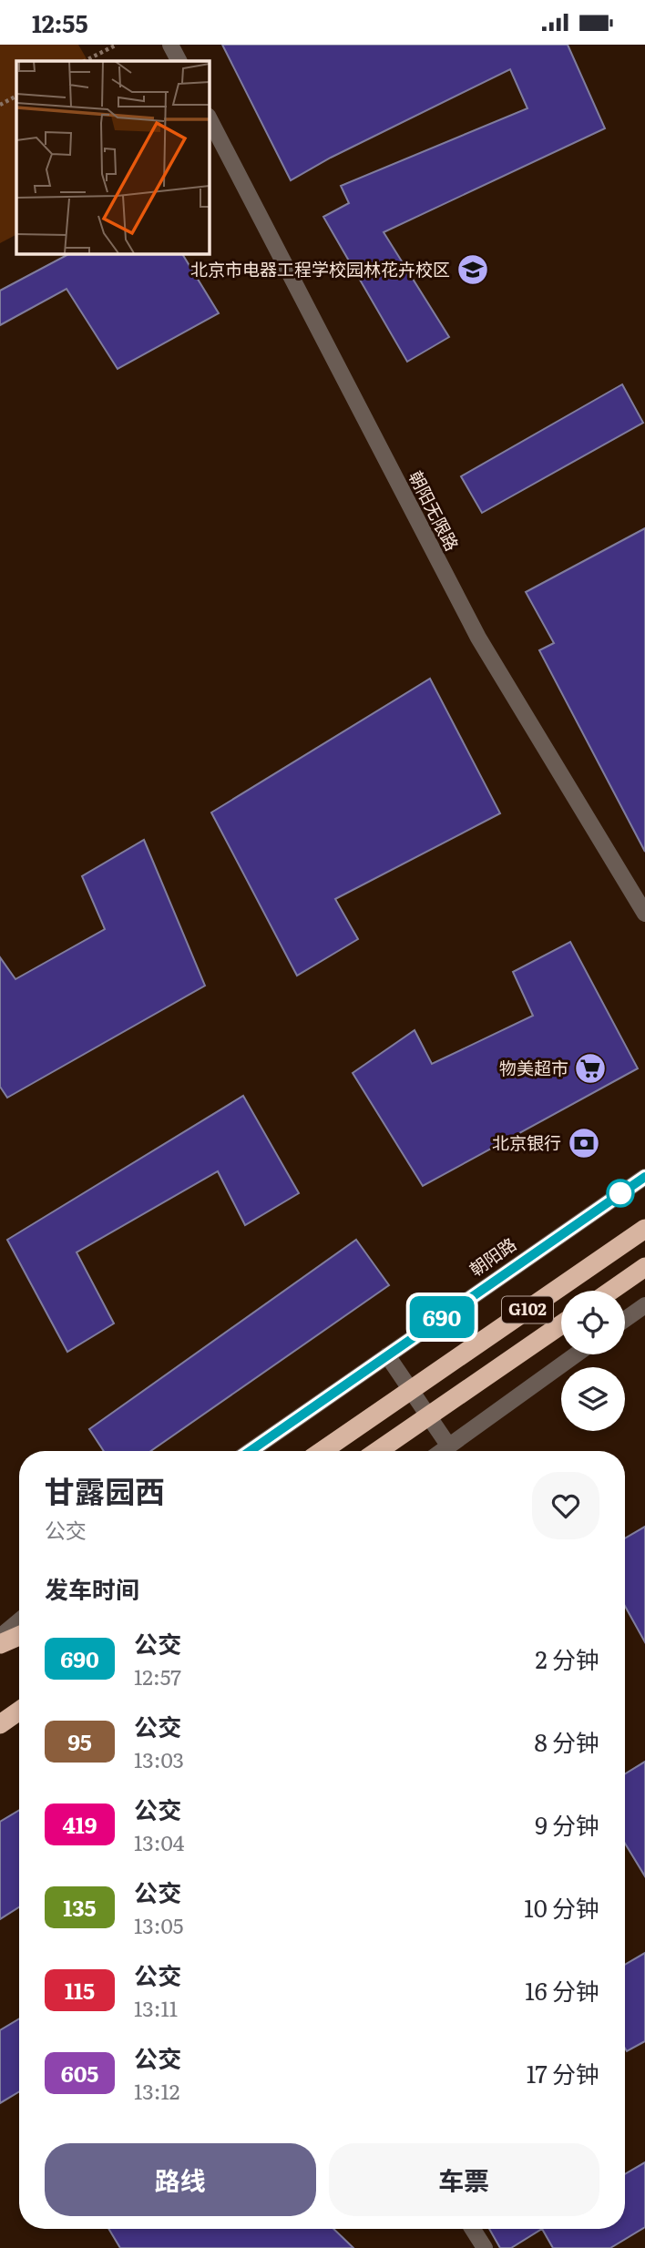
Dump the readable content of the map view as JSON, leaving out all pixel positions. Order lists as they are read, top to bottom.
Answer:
{
  "streets": {
    "highway": ["G102"],
    "street": ["朝阳无限路", "朝阳路"]
  },
  "places": {
    "school or university": ["北京市电器工程学校园林花卉校区"],
    "supermarket": ["物美超市"],
    "bank": ["北京银行"]
  },
  "lines": ["bus line 690"],
  "page": {
    "status": "12:55",
    "on_map": "690",
    "heading": [
      ["甘露园西", "公交"],
      "发车时间"
    ],
    "list": [
      {
        "mark": "690",
        "name": "公交",
        "note": "12:57",
        "value": "2 分钟"
      },
      {
        "mark": "95",
        "name": "公交",
        "note": "13:03",
        "value": "8 分钟"
      },
      {
        "mark": "419",
        "name": "公交",
        "note": "13:04",
        "value": "9 分钟"
      },
      {
        "mark": "135",
        "name": "公交",
        "note": "13:05",
        "value": "10 分钟"
      },
      {
        "mark": "115",
        "name": "公交",
        "note": "13:11",
        "value": "16 分钟"
      },
      {
        "mark": "605",
        "name": "公交",
        "note": "13:12",
        "value": "17 分钟"
      }
    ],
    "buttons": ["路线", "车票"]
  }
}
